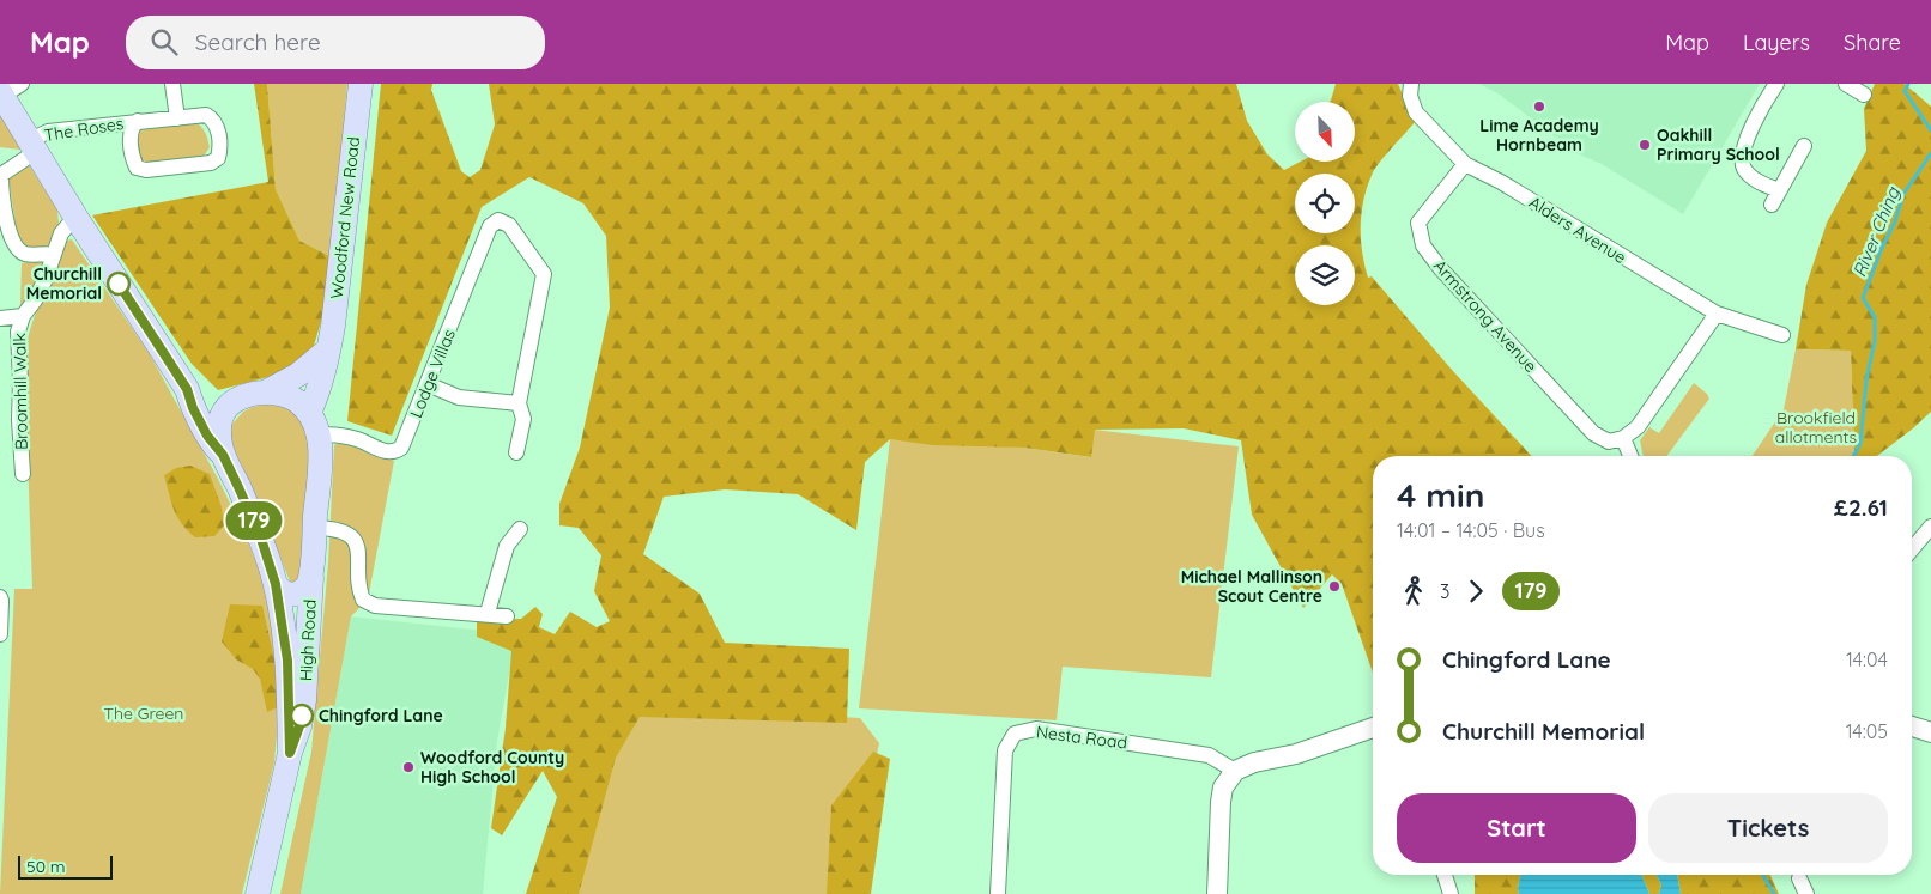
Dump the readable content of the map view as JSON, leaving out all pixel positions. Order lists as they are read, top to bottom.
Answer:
{
  "streets": {
    "main road": ["Woodford New Road", "High Road"],
    "street": [
      "The Roses",
      "Alders Avenue",
      "Armstrong Avenue",
      "Lodge Villas",
      "Broomhill Walk",
      "Nesta Road"
    ]
  },
  "crossings": [
    ["The Roses", "Broomhill Walk"],
    ["Alders Avenue", "Armstrong Avenue"]
  ],
  "water": ["River Ching"],
  "parks": ["Brookfield allotments", "The Green"],
  "places": [
    "Lime Academy Hornbeam",
    "Oakhill Primary School",
    "Churchill Memorial",
    "Michael Mallinson Scout Centre",
    "Chingford Lane",
    "Woodford County High School"
  ],
  "lines": ["bus line 179"],
  "scale_bar": "50 m",
  "north": "bottom right",
  "page": {
    "header": "Map",
    "search": "Search here",
    "nav": ["Map", "Layers", "Share"],
    "on_map": "179",
    "heading": ["4 min", "14:01 – 14:05 · Bus", "£2.61"],
    "legs": ["3", "179"],
    "list": [
      {
        "name": "Chingford Lane",
        "value": "14:04"
      },
      {
        "name": "Churchill Memorial",
        "value": "14:05"
      }
    ],
    "buttons": ["Start", "Tickets"],
    "scale": "50 m"
  }
}
